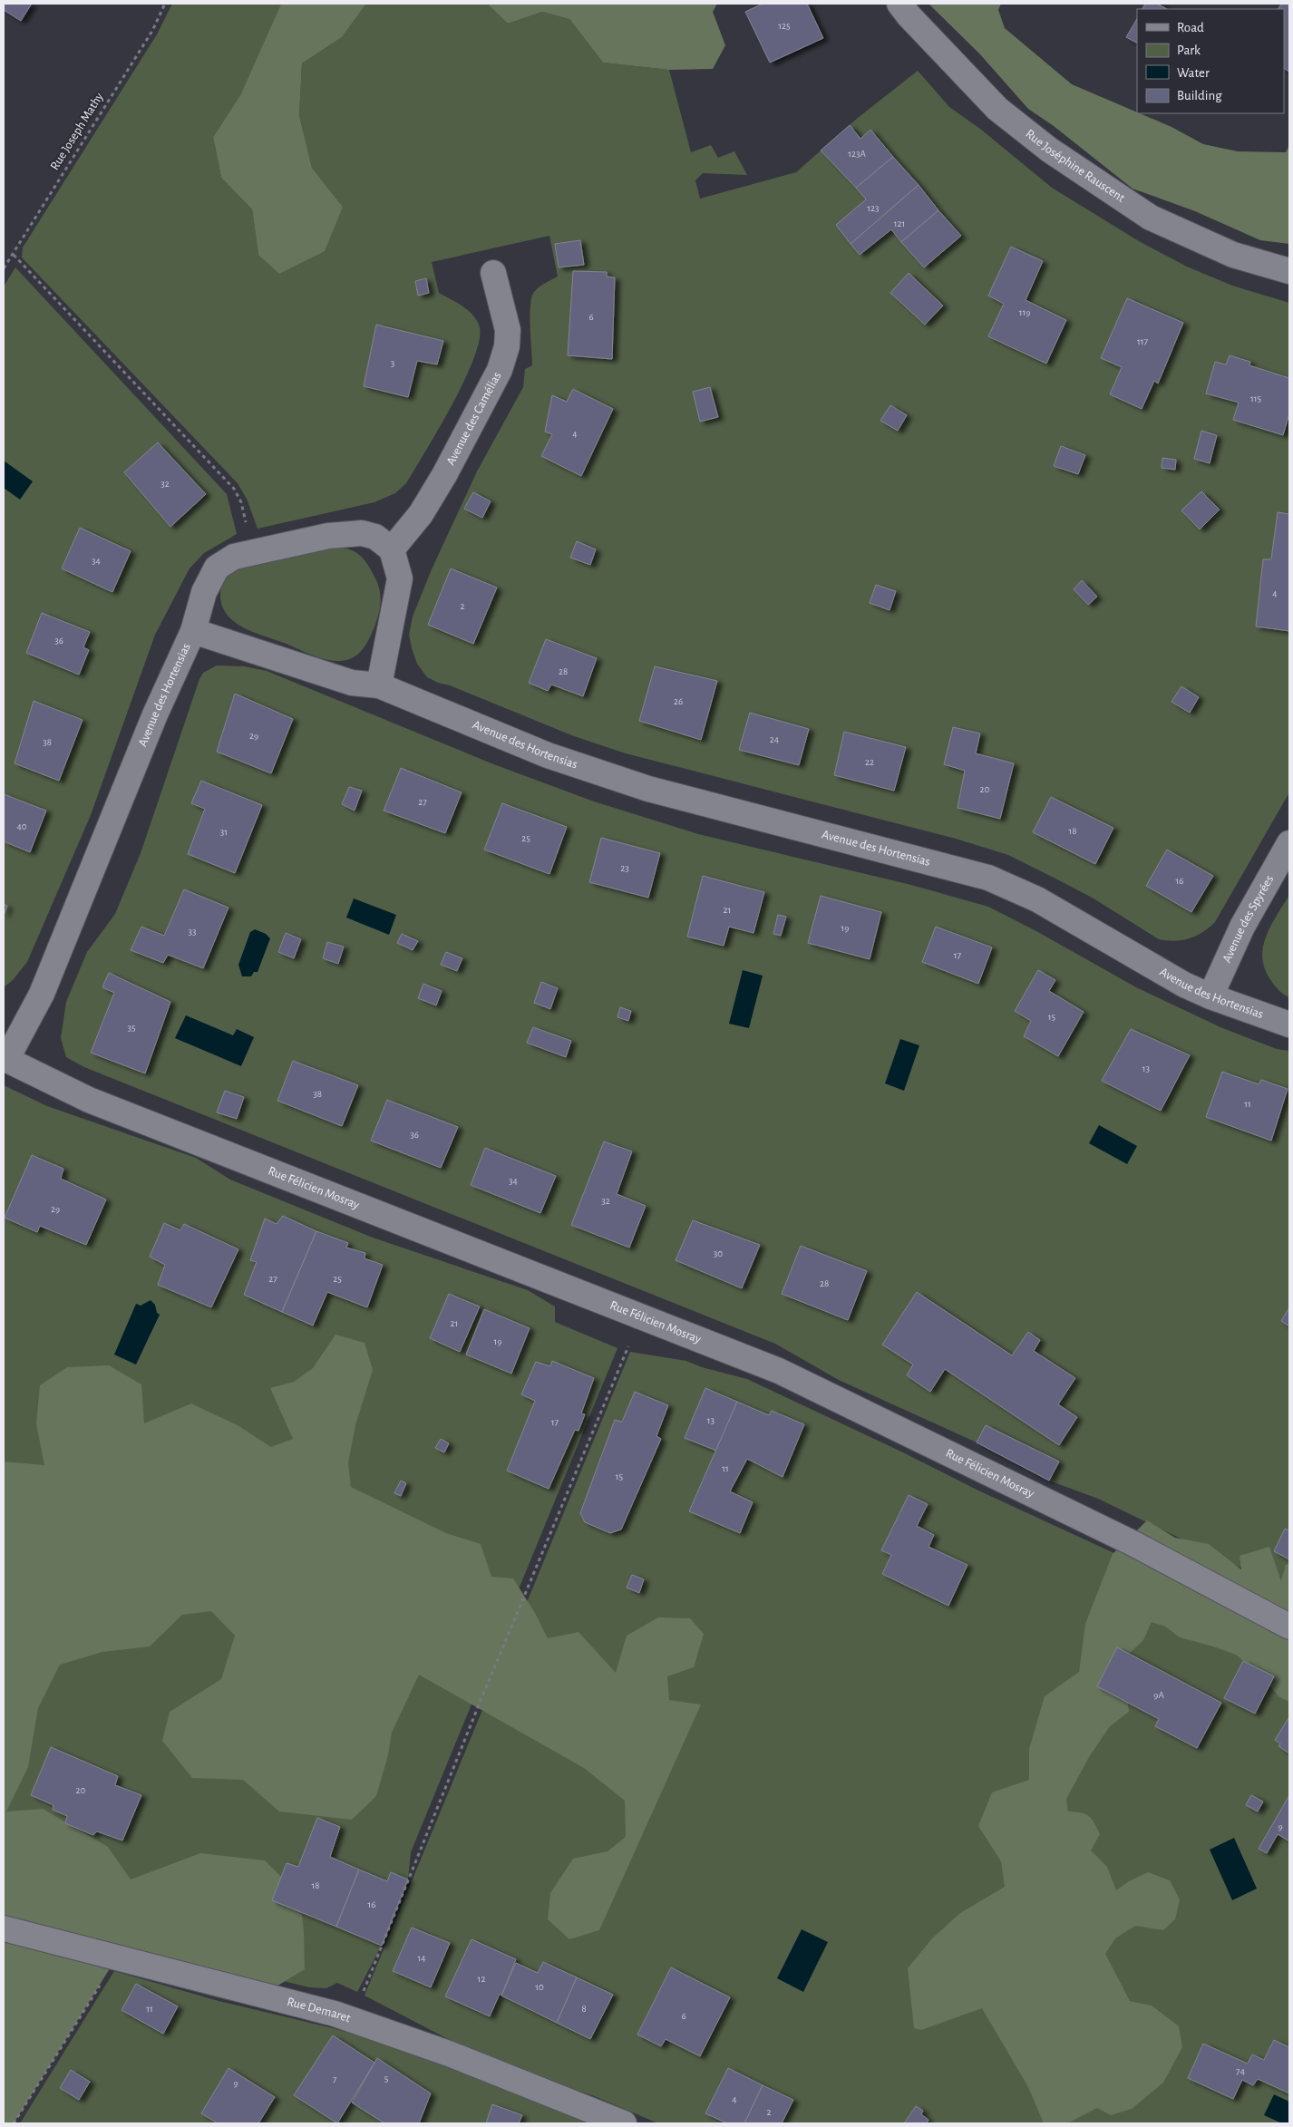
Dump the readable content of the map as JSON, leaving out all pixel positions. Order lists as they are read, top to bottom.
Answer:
{
  "streets": {
    "street": [
      "Rue Joséphine Rauscent",
      "Avenue des Camélias",
      "Avenue des Hortensias",
      "Avenue des Spyrées",
      "Rue Félicien Mosray",
      "Rue Demaret"
    ],
    "path": ["Rue Joseph Mathy"]
  },
  "crossings": [
    ["Avenue des Hortensias", "Avenue des Spyrées"],
    ["Avenue des Hortensias", "Rue Félicien Mosray"]
  ],
  "house_numbers": [
    "125",
    "123A",
    "123",
    "121",
    "119",
    "6",
    "117",
    "3",
    "115",
    "4",
    "32",
    "34",
    "4",
    "2",
    "36",
    "28",
    "26",
    "29",
    "24",
    "38",
    "22",
    "20",
    "27",
    "40",
    "18",
    "31",
    "25",
    "23",
    "16",
    "21",
    "19",
    "33",
    "17",
    "15",
    "35",
    "13",
    "38",
    "11",
    "36",
    "34",
    "32",
    "29",
    "30",
    "27",
    "25",
    "28",
    "21",
    "19",
    "13",
    "17",
    "11",
    "15",
    "9A",
    "20",
    "9",
    "18",
    "16",
    "14",
    "12",
    "10",
    "11",
    "8",
    "6",
    "74",
    "5",
    "7",
    "9",
    "4",
    "2"
  ],
  "legend": [
    "Road",
    "Park",
    "Water",
    "Building"
  ]
}
